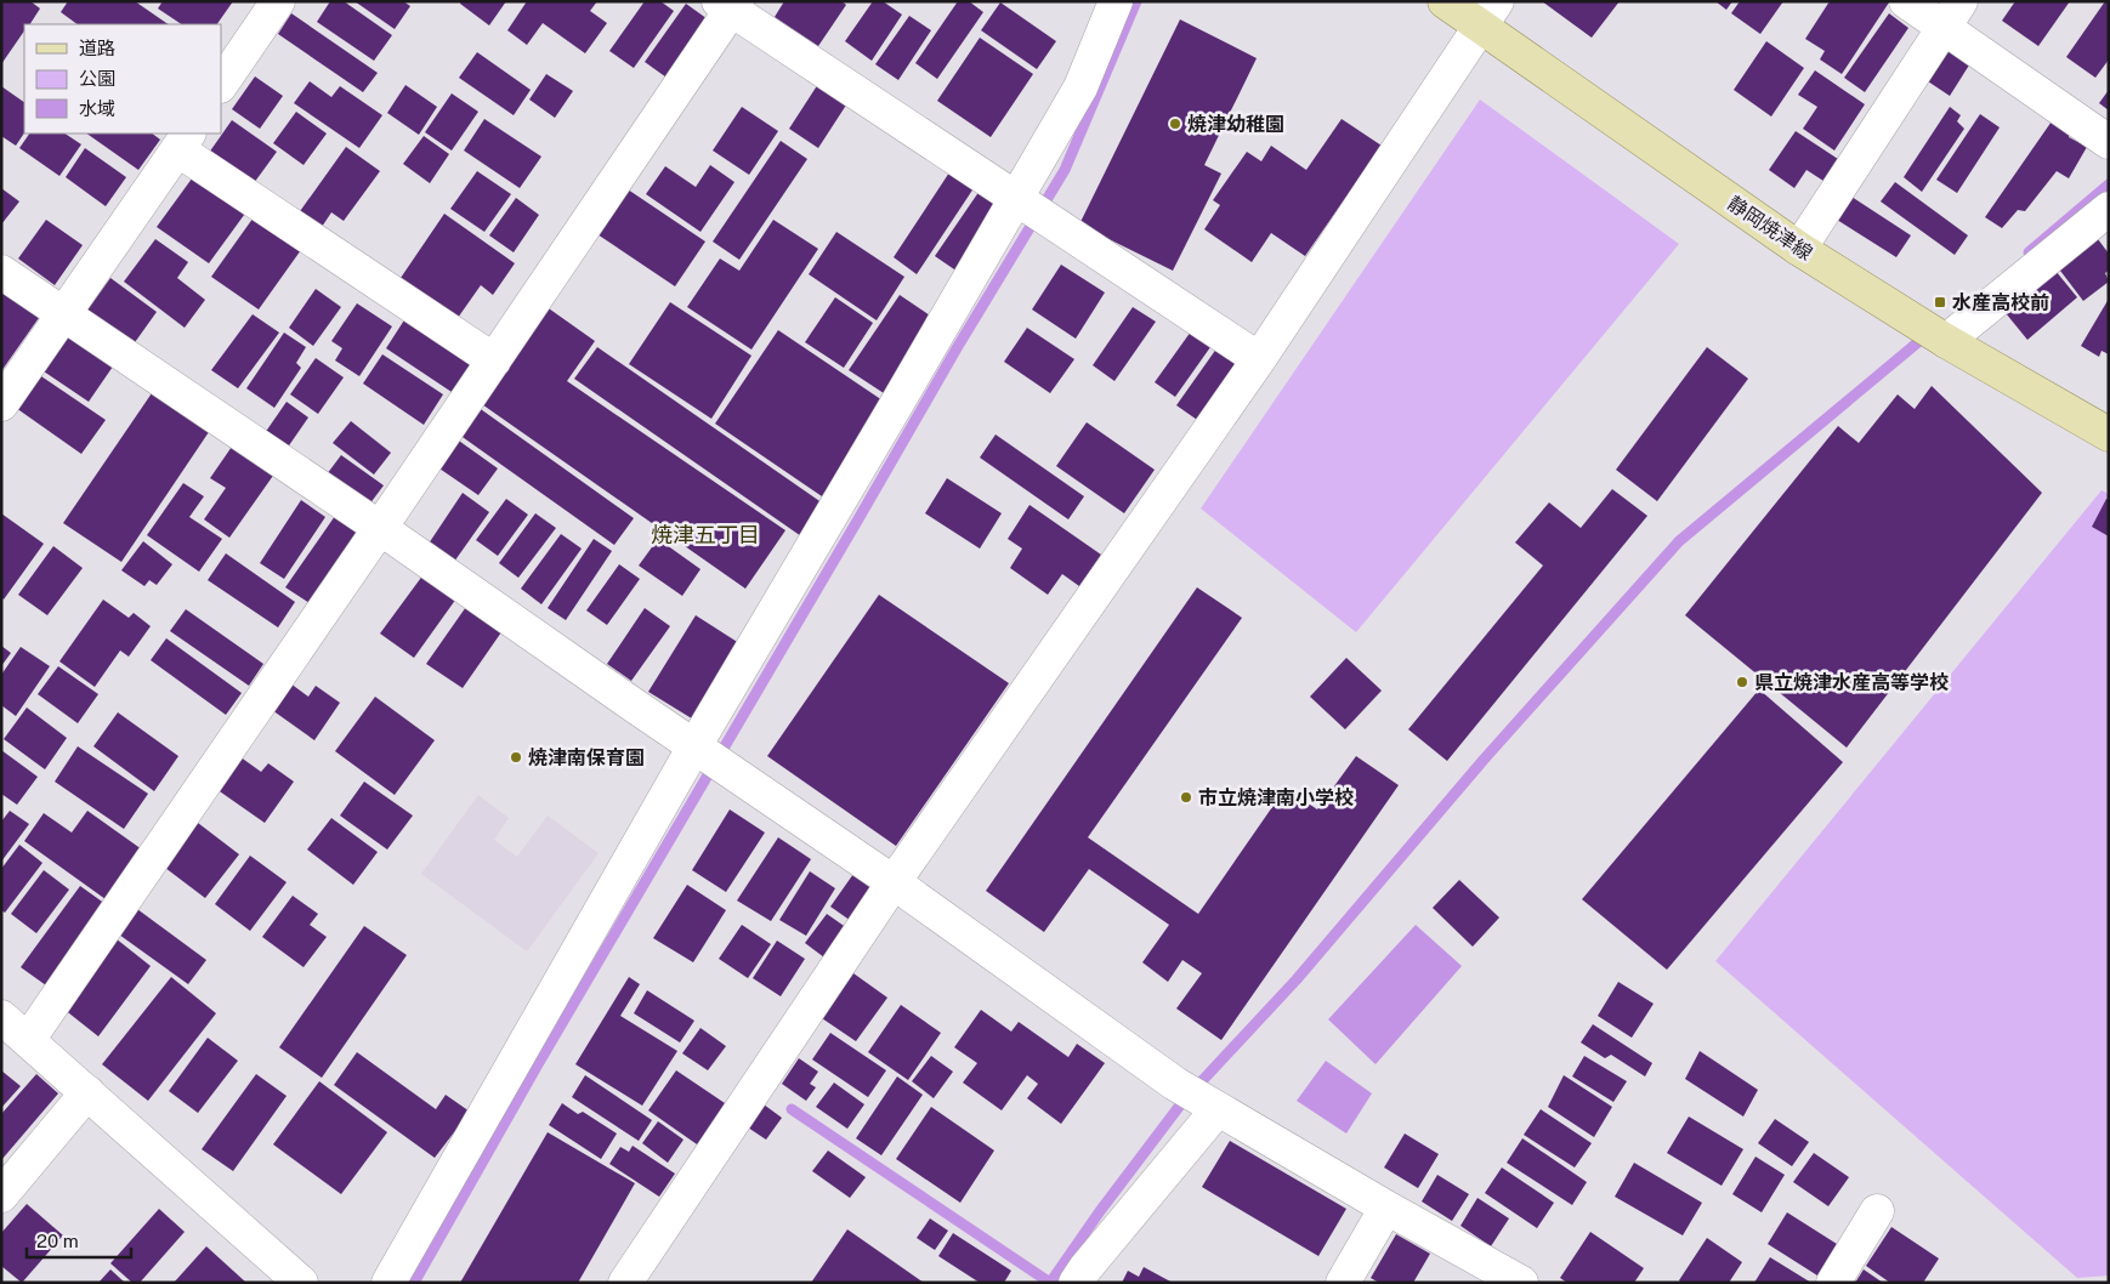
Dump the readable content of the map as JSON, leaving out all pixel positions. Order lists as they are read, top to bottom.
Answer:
{
  "streets": {
    "main road": ["静岡焼津線"]
  },
  "districts": ["焼津五丁目"],
  "places": {
    "other": [
      "焼津幼稚園",
      "県立焼津水産高等学校",
      "焼津南保育園",
      "市立焼津南小学校"
    ],
    "transit": ["水産高校前"]
  },
  "legend": ["道路", "公園", "水域"],
  "scale_bar": "20 m"
}
